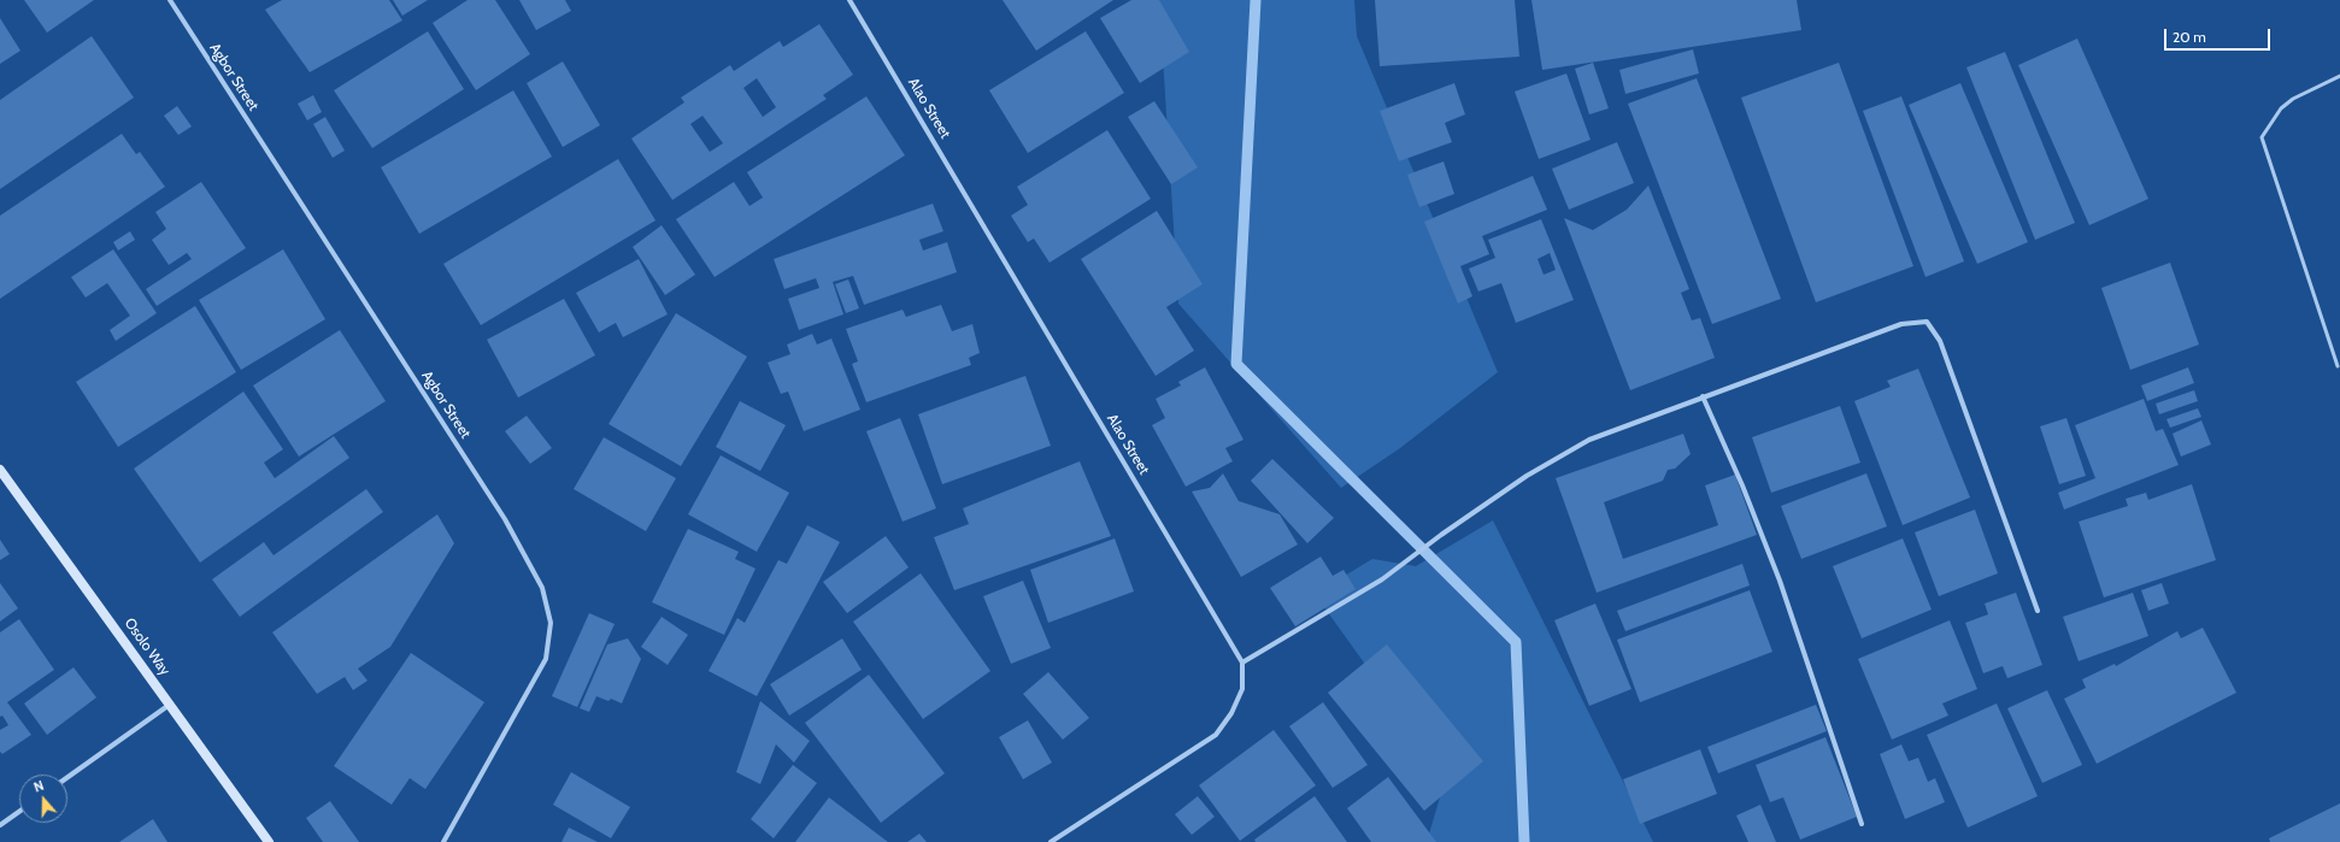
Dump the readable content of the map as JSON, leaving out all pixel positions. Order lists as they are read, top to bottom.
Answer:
{
  "streets": {
    "main road": ["Osolo Way"],
    "street": ["Agbor Street", "Alao Street"]
  },
  "scale_bar": "20 m",
  "north": "top"
}
